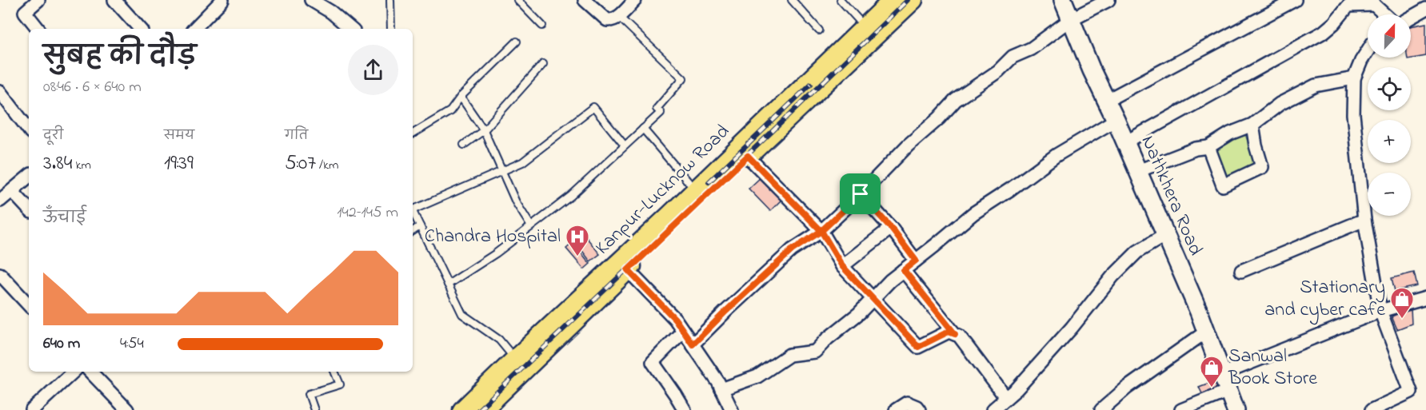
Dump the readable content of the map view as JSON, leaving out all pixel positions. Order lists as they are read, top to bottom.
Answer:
{
  "streets": {
    "main road": ["Kanpur-Lucknow Road"],
    "street": ["Nathkhera Road"]
  },
  "places": {
    "hospital": ["Chandra Hospital"],
    "shop": ["Stationary and cyber cafe", "Sanwal Book Store"]
  },
  "north": "top",
  "page": {
    "map_buttons": ["+", "−"],
    "heading": ["सुबह की दौड़", "08:46 · 6 × 640 m"],
    "stats": [
      ["दूरी", "3.84 km"],
      ["समय", "19:39"],
      ["गति", "5:07 /km"]
    ],
    "chart": ["ऊँचाई", "142–145 m"],
    "list": [
      {
        "name": "640 m",
        "note": "4:54"
      }
    ]
  }
}
